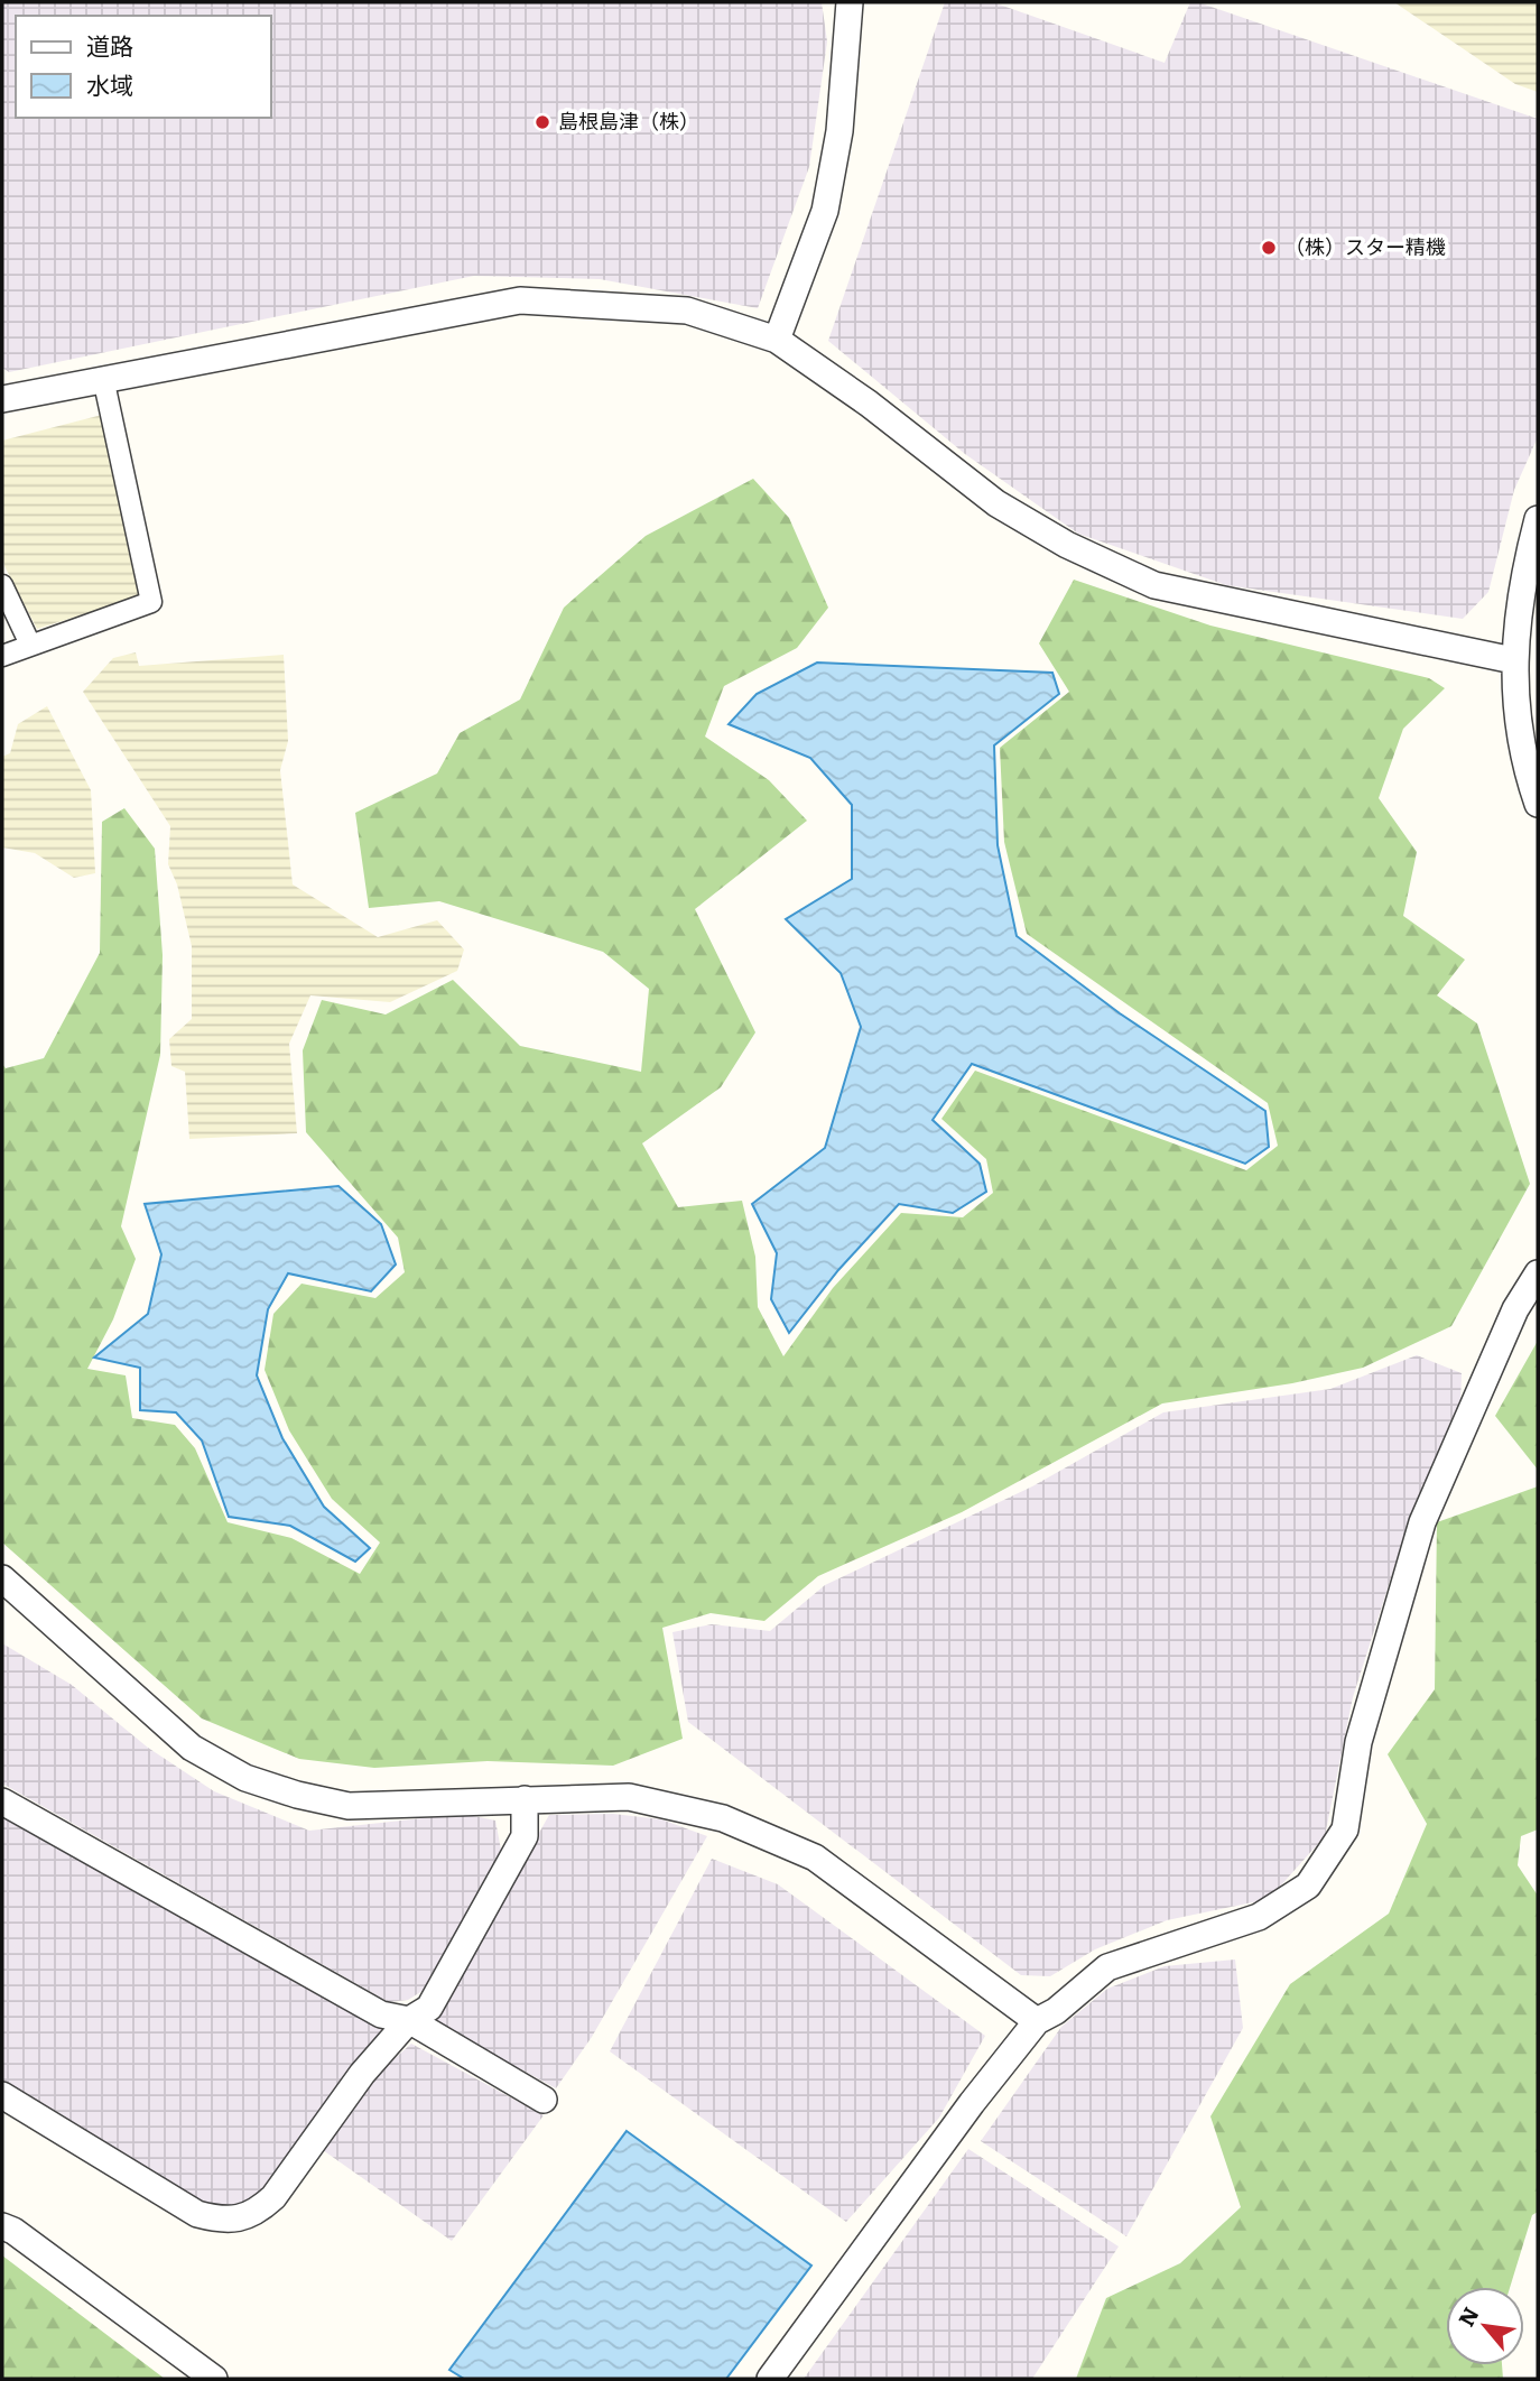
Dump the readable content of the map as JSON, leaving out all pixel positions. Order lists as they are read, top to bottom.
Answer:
{
  "places": ["島根島津（株）", "（株）スター精機"],
  "legend": ["道路", "水域"],
  "north": "top left"
}
